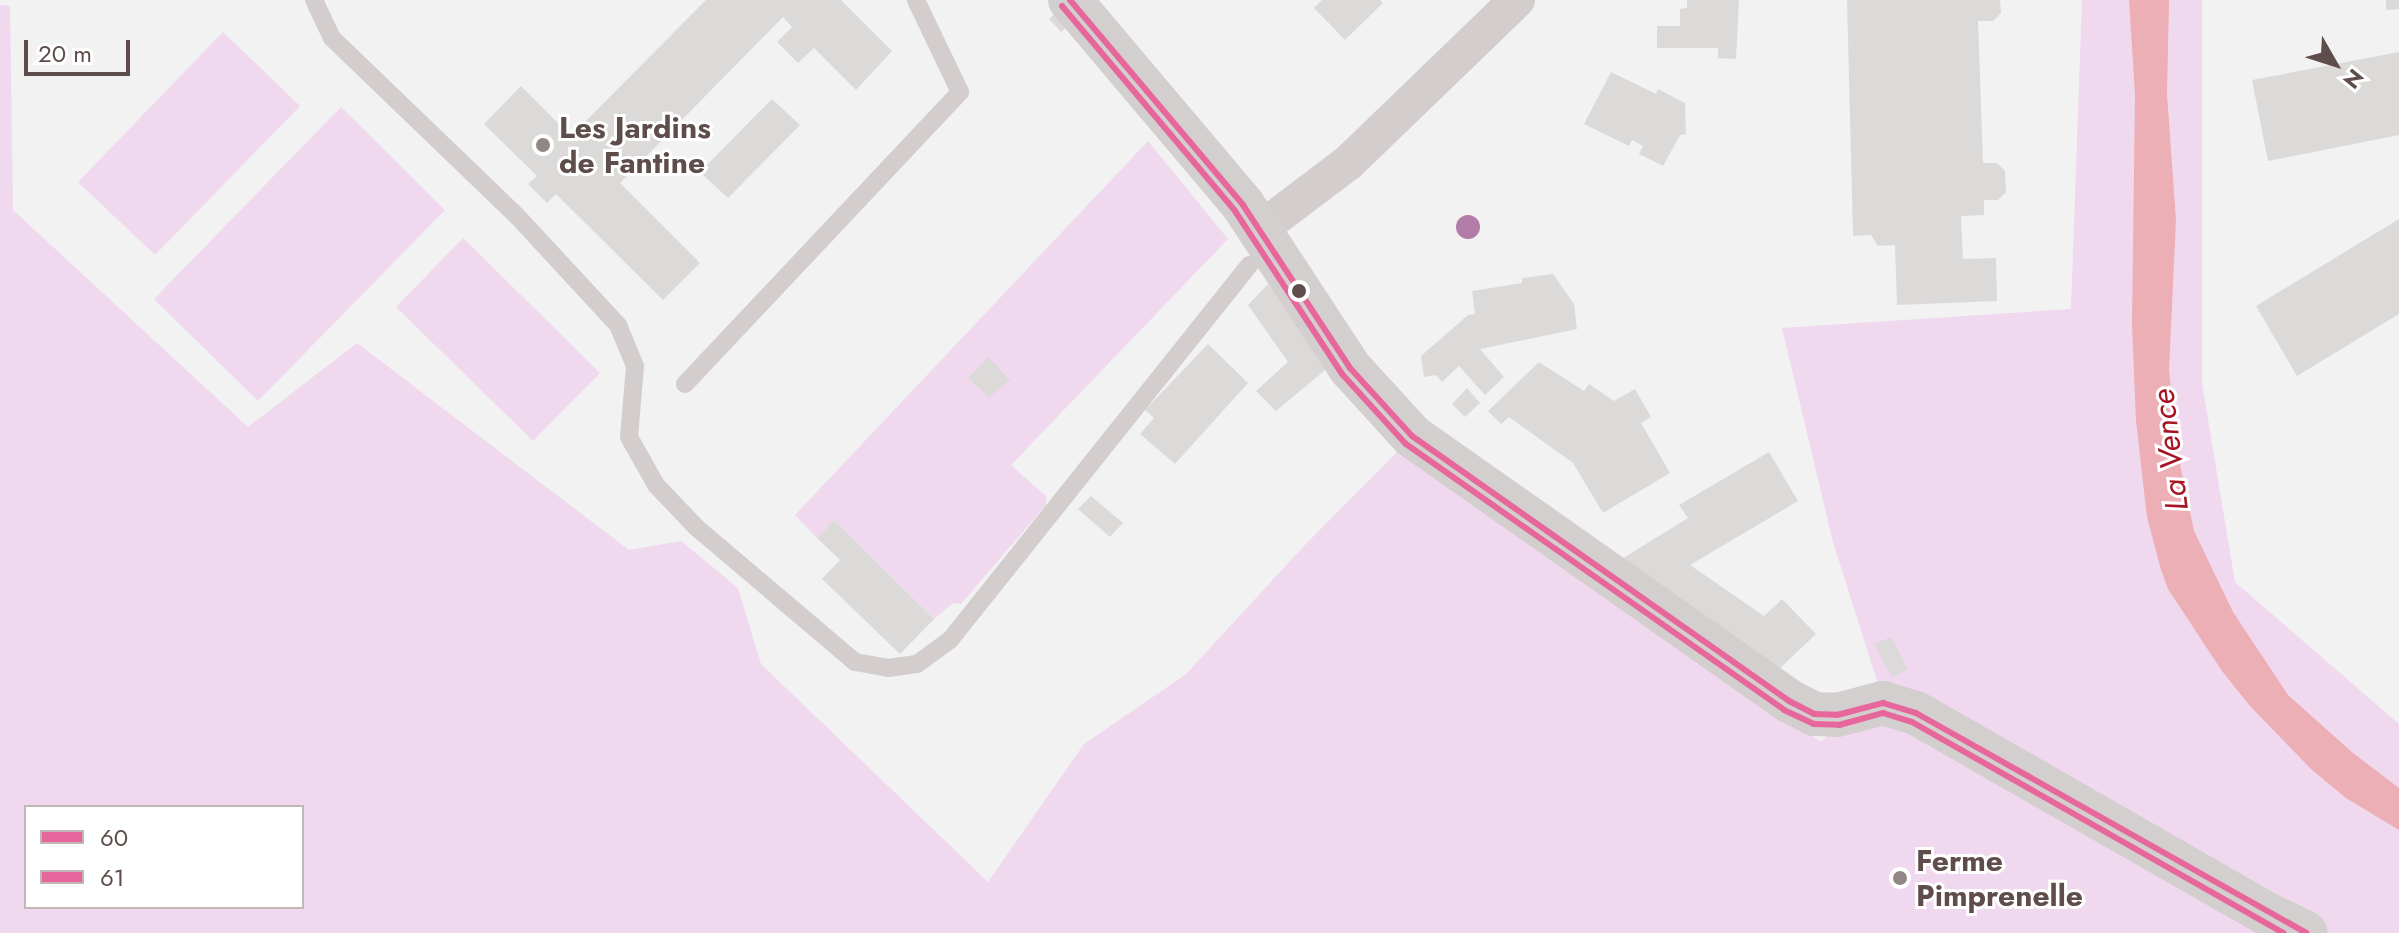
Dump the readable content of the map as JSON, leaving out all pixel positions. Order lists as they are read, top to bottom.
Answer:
{
  "water": ["La Vence"],
  "places": ["Les Jardins de Fantine", "Ferme Pimprenelle"],
  "lines": ["transit line 60", "transit line 61"],
  "legend": ["60", "61"],
  "scale_bar": "20 m",
  "north": "bottom right"
}
